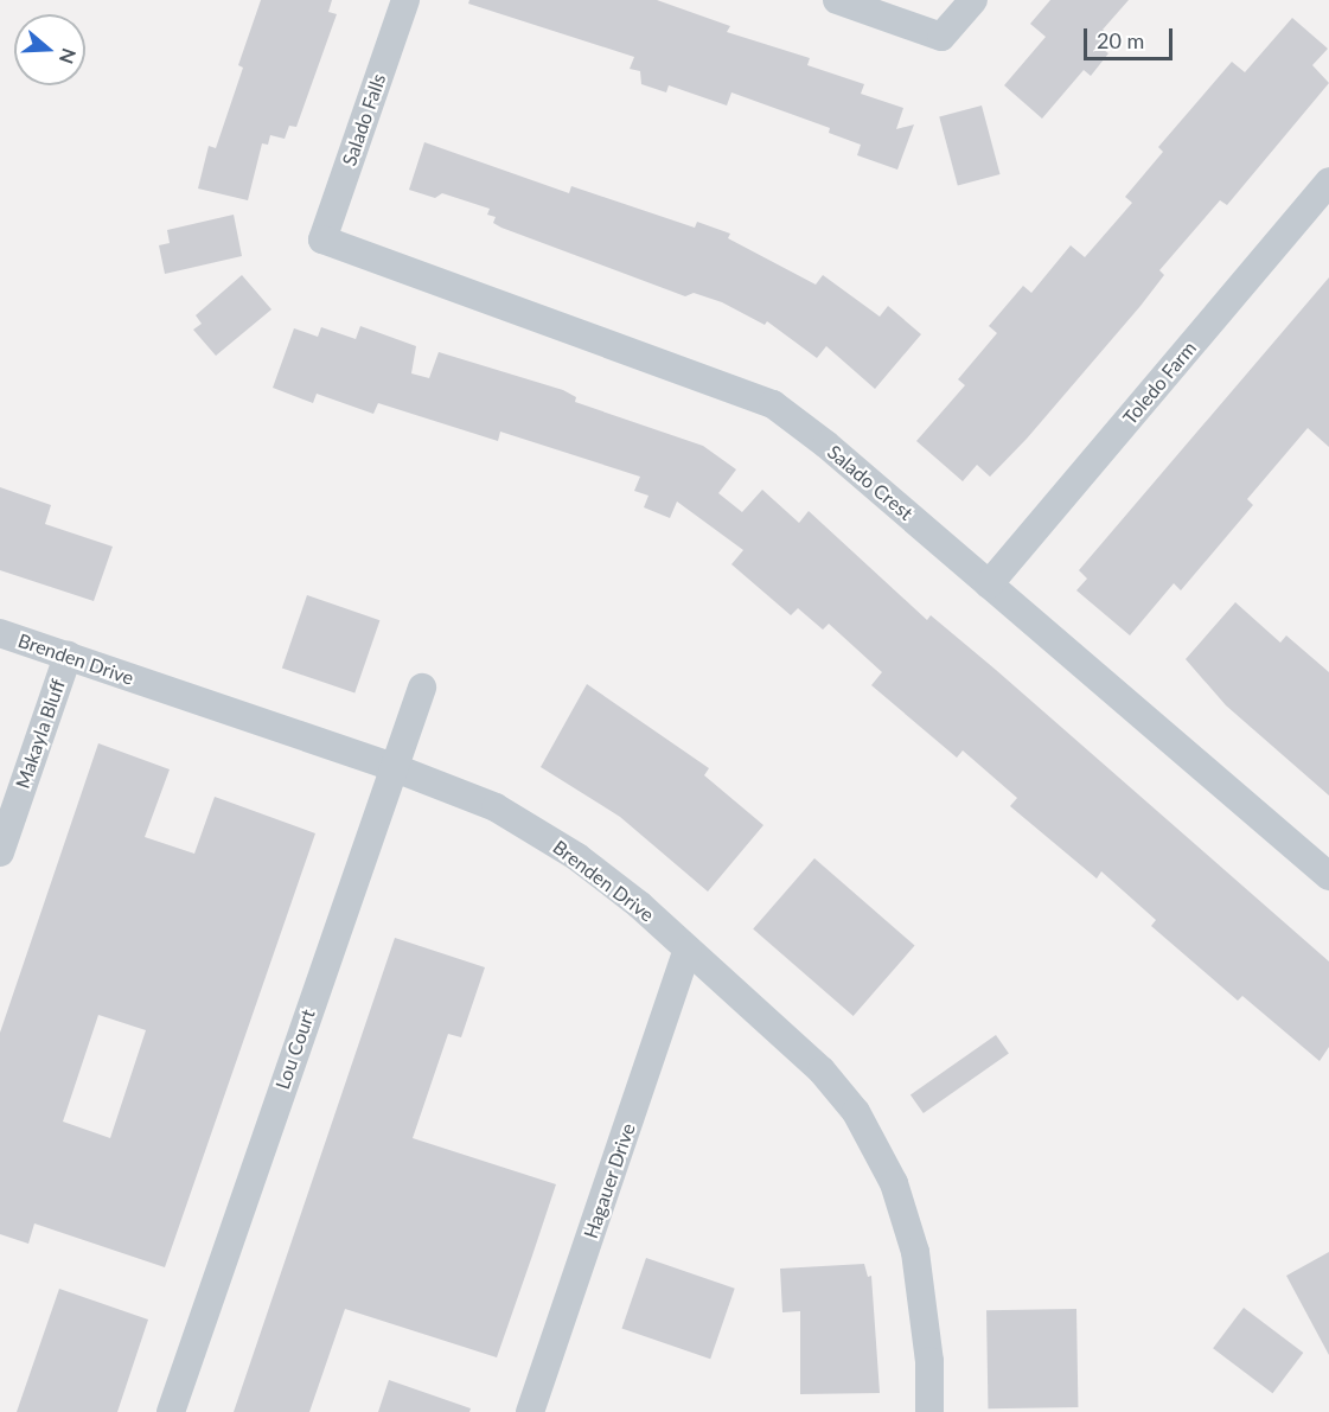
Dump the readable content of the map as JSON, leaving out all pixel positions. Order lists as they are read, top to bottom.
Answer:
{
  "streets": {
    "street": [
      "Salado Falls",
      "Toledo Farm",
      "Salado Crest",
      "Brenden Drive",
      "Makayla Bluff",
      "Lou Court",
      "Hagauer Drive"
    ]
  },
  "crossings": [
    ["Salado Falls", "Salado Crest"],
    ["Toledo Farm", "Salado Crest"],
    ["Brenden Drive", "Makayla Bluff"],
    ["Brenden Drive", "Lou Court"],
    ["Brenden Drive", "Hagauer Drive"]
  ],
  "scale_bar": "20 m",
  "north": "right"
}
